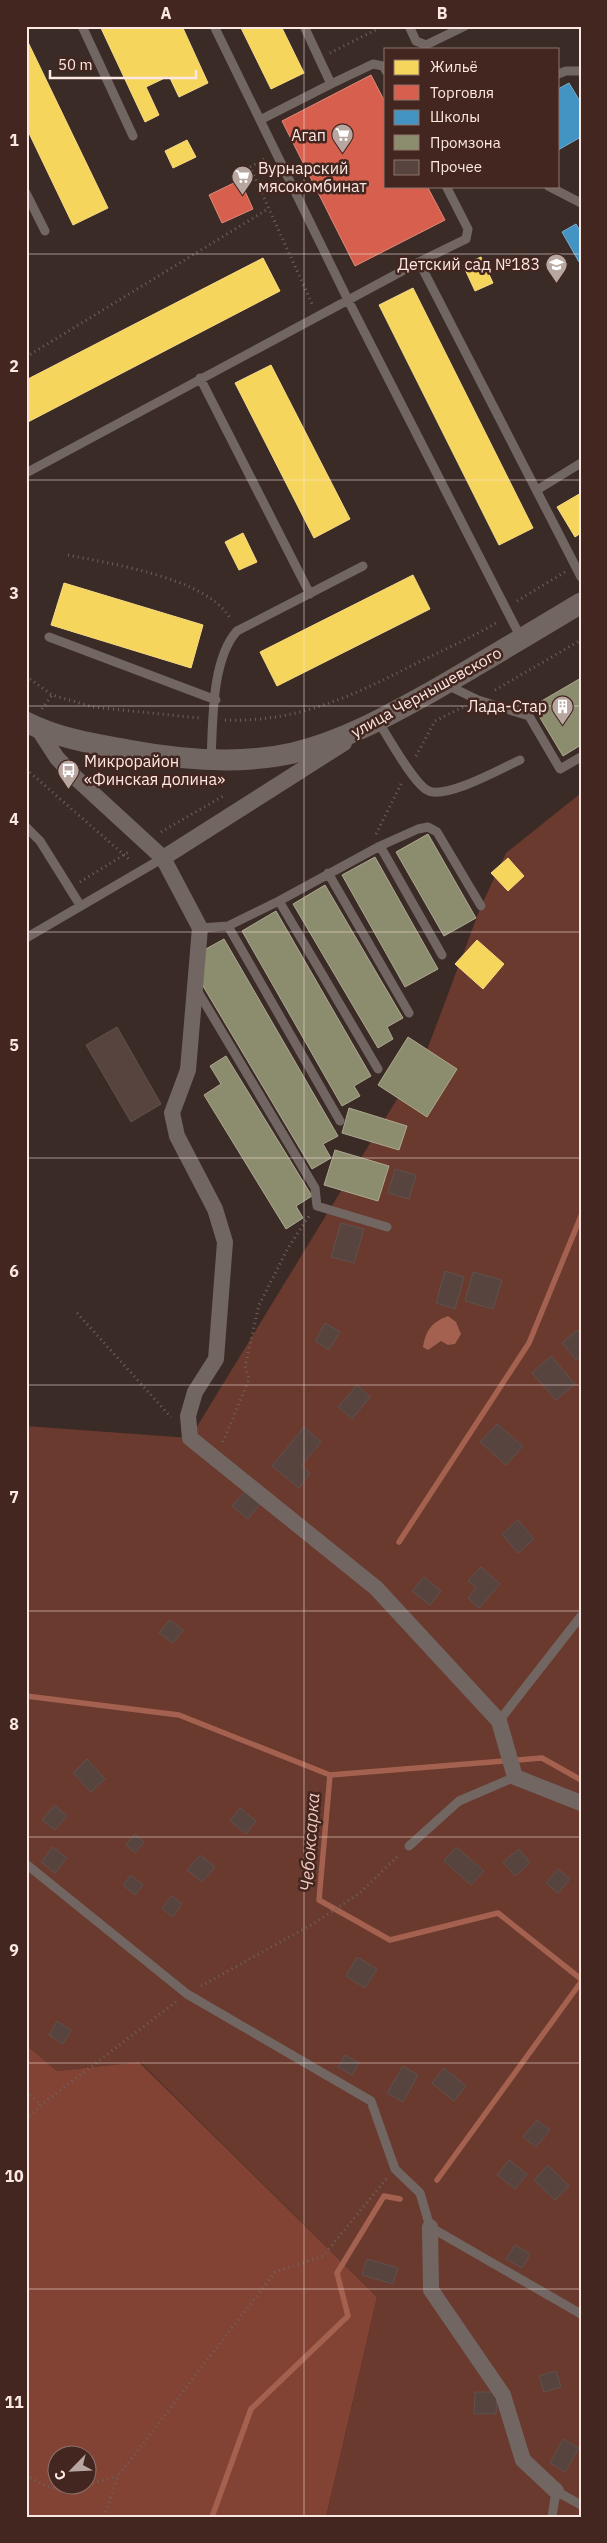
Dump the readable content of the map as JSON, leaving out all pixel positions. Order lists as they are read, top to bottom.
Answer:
{
  "streets": {
    "street": ["улица Чернышевского"]
  },
  "water": ["Чебоксарка"],
  "places": {
    "supermarket": ["Агап", "Вурнарский мясокомбинат"],
    "school or university": ["Детский сад №183"],
    "building": ["Лада-Стар"],
    "bus stop": ["Микрорайон «Финская долина»"]
  },
  "legend": [
    "Жильё",
    "Торговля",
    "Школы",
    "Промзона",
    "Прочее"
  ],
  "scale_bar": "50 m",
  "north": "bottom left",
  "grid": {
    "columns": ["A", "B"],
    "rows": [
      "1",
      "2",
      "3",
      "4",
      "5",
      "6",
      "7",
      "8",
      "9",
      "10",
      "11"
    ]
  }
}
